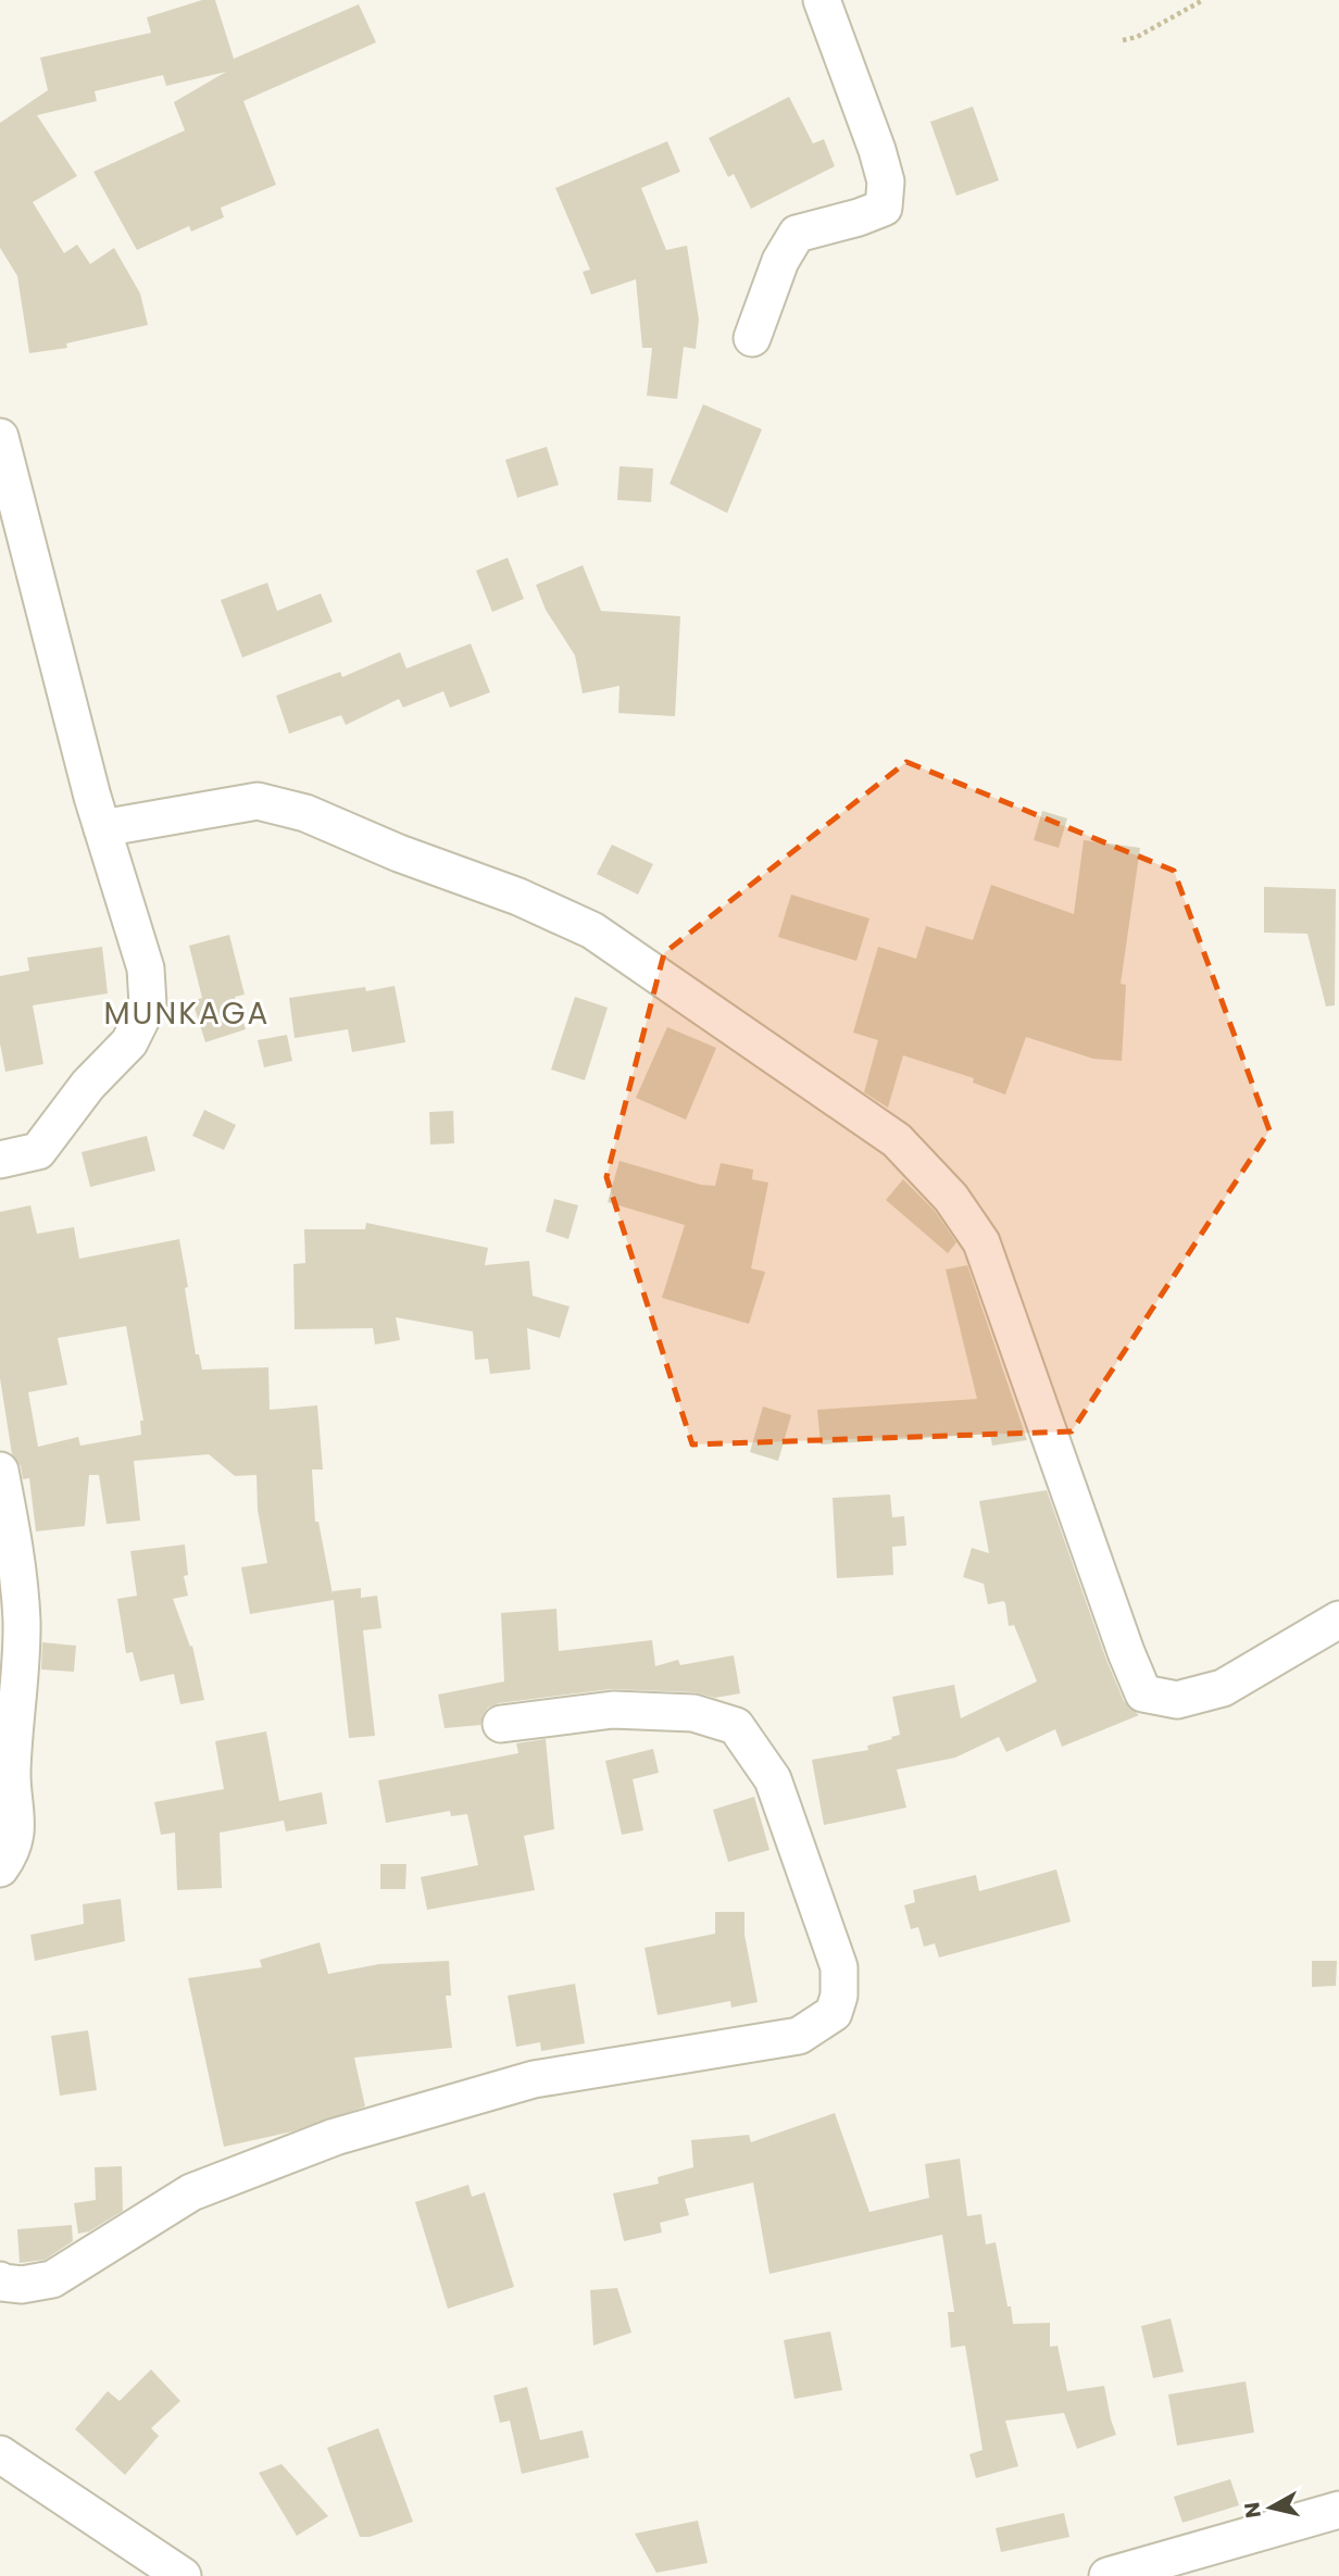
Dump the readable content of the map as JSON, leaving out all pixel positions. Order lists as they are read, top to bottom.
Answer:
{
  "districts": ["MUNKAGA"],
  "north": "left"
}
